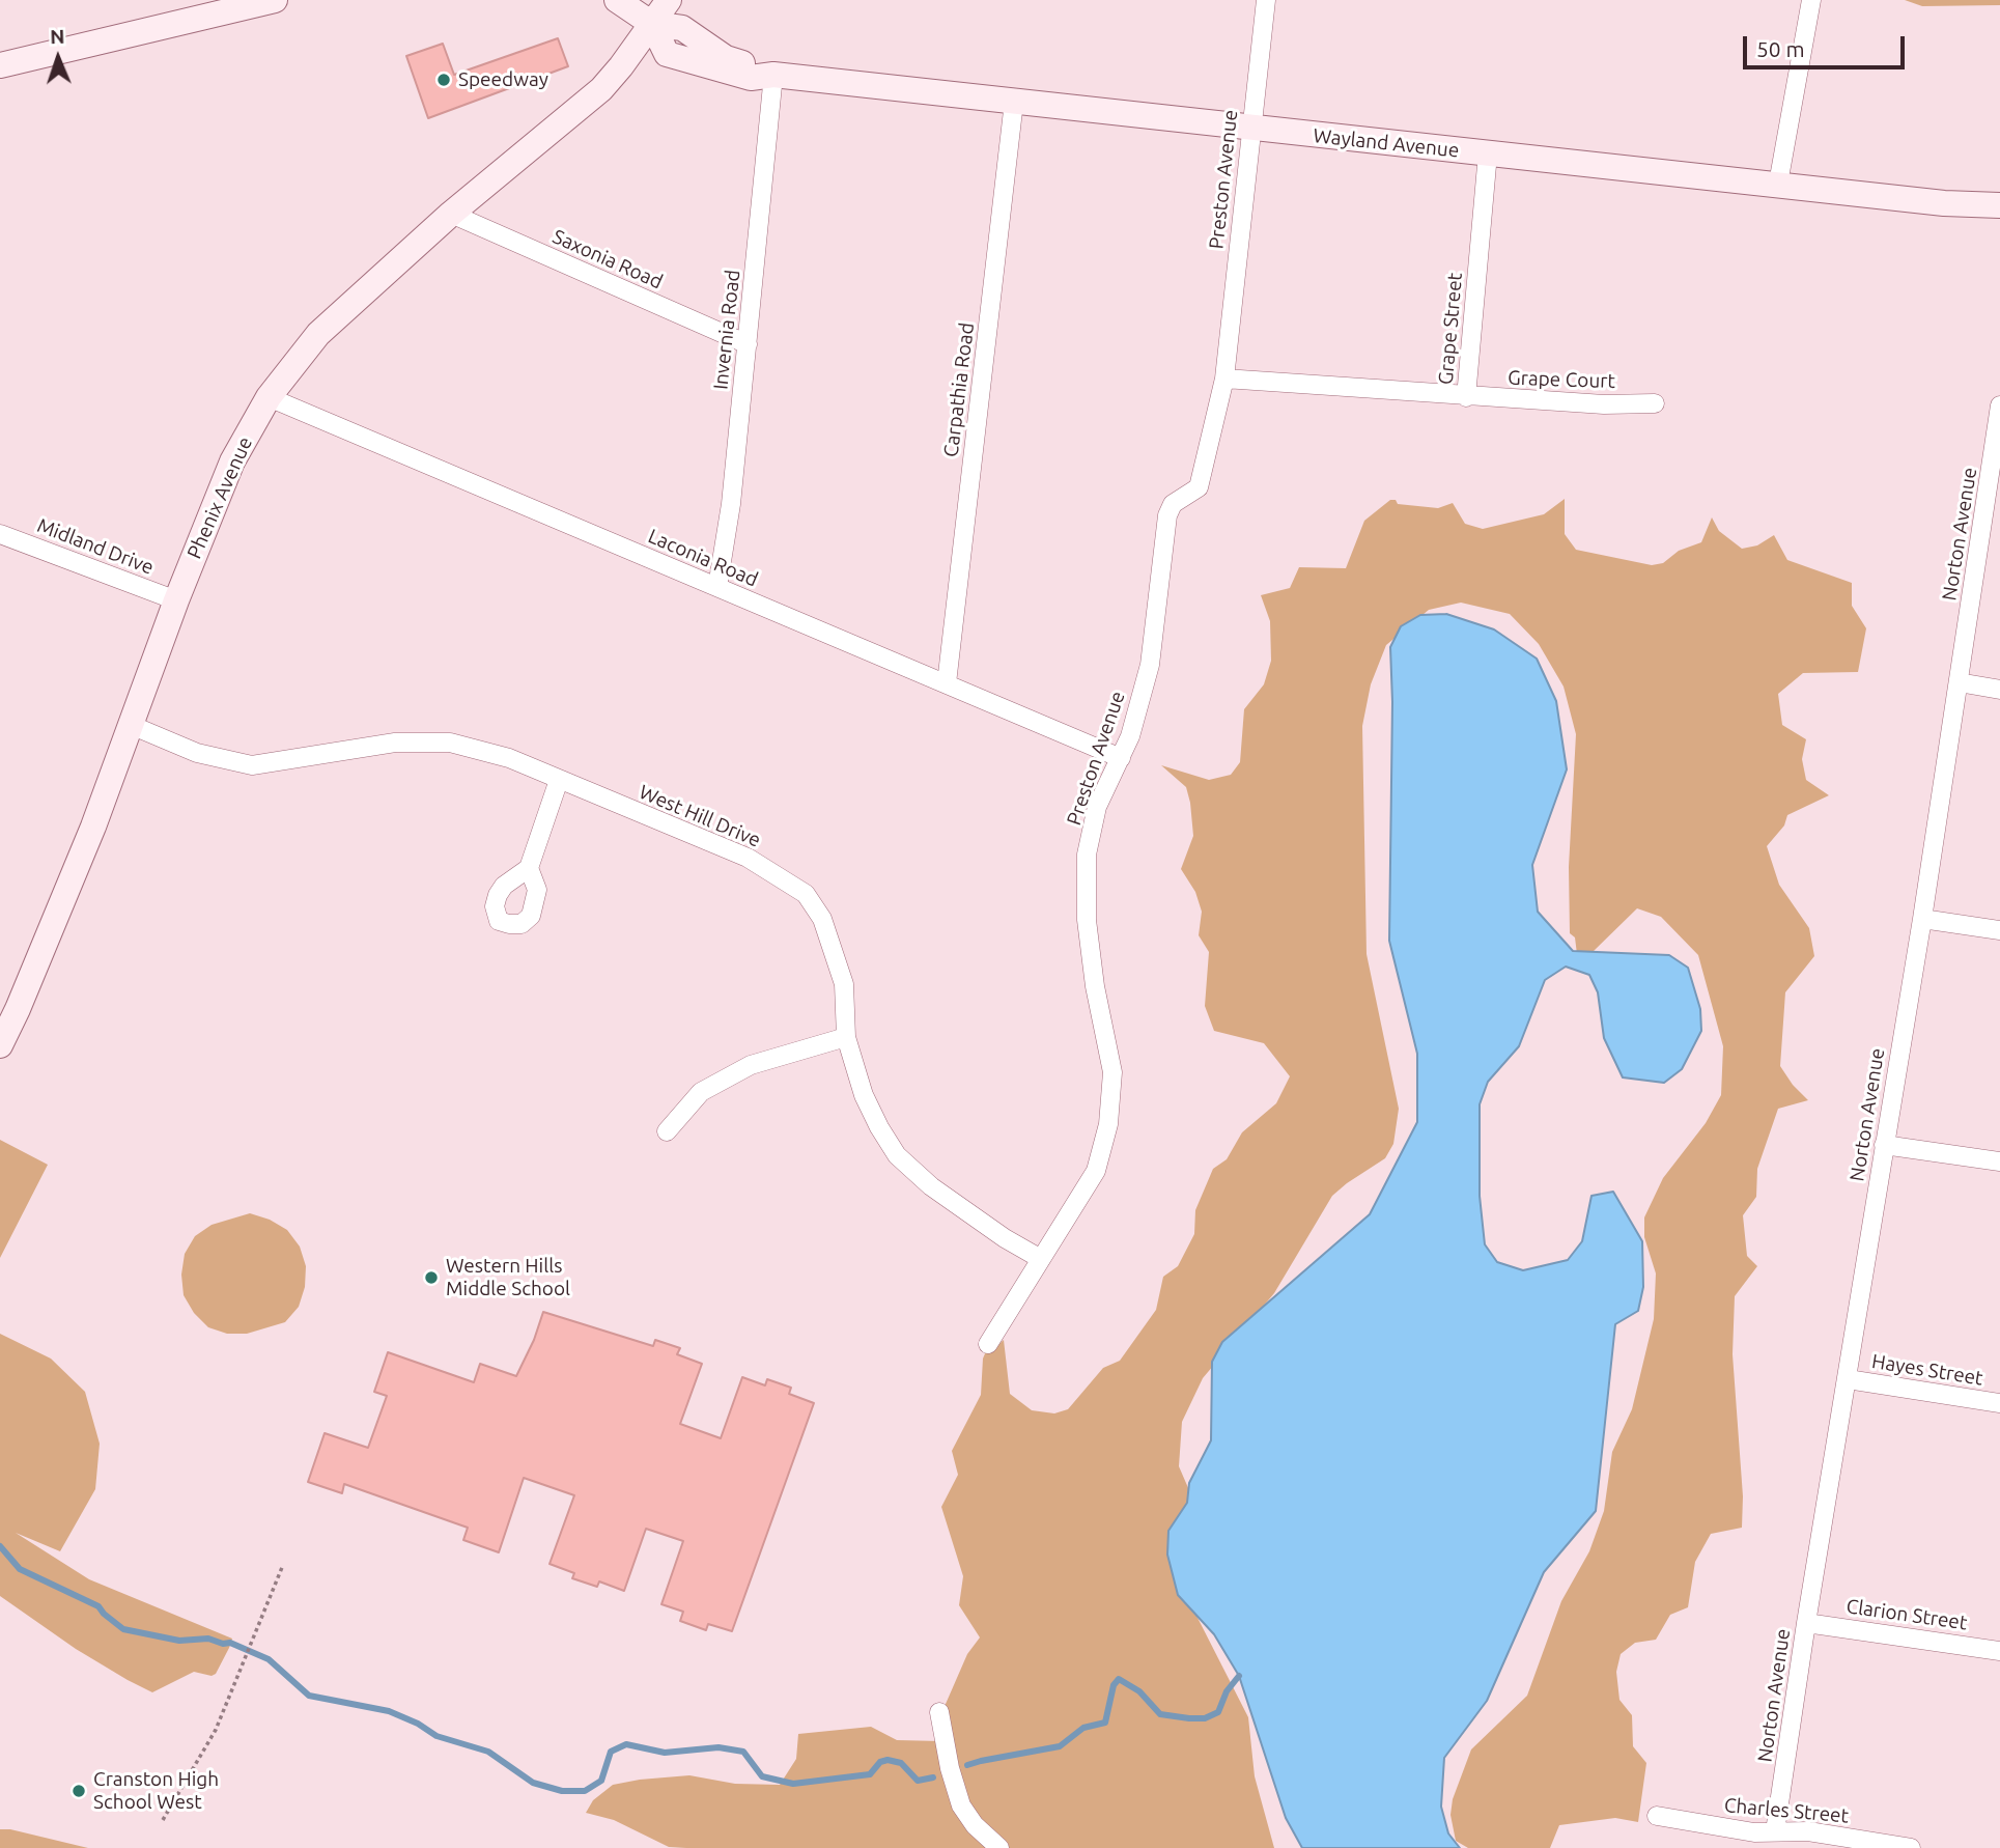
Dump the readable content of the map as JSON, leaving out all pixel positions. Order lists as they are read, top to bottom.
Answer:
{
  "streets": {
    "main road": ["Wayland Avenue", "Phenix Avenue"],
    "street": [
      "Preston Avenue",
      "Saxonia Road",
      "Grape Street",
      "Invernia Road",
      "Grape Court",
      "Carpathia Road",
      "Norton Avenue",
      "Midland Drive",
      "Laconia Road",
      "West Hill Drive",
      "Hayes Street",
      "Clarion Street",
      "Charles Street"
    ]
  },
  "crossings": [
    ["Wayland Avenue", "Preston Avenue"],
    ["Wayland Avenue", "Grape Street"],
    ["Wayland Avenue", "Invernia Road"],
    ["Wayland Avenue", "Carpathia Road"],
    ["Wayland Avenue", "Phenix Avenue"],
    ["Preston Avenue", "Grape Street"],
    ["Preston Avenue", "Laconia Road"],
    ["Preston Avenue", "West Hill Drive"],
    ["Saxonia Road", "Invernia Road"],
    ["Saxonia Road", "Phenix Avenue"],
    ["Grape Street", "Grape Court"],
    ["Invernia Road", "Laconia Road"],
    ["Carpathia Road", "Laconia Road"],
    ["Phenix Avenue", "Midland Drive"],
    ["Phenix Avenue", "Laconia Road"],
    ["Phenix Avenue", "West Hill Drive"],
    ["Norton Avenue", "Hayes Street"],
    ["Norton Avenue", "Clarion Street"],
    ["Norton Avenue", "Charles Street"]
  ],
  "places": ["Speedway", "Western Hills Middle School", "Cranston High School West"],
  "scale_bar": "50 m",
  "north": "top"
}
